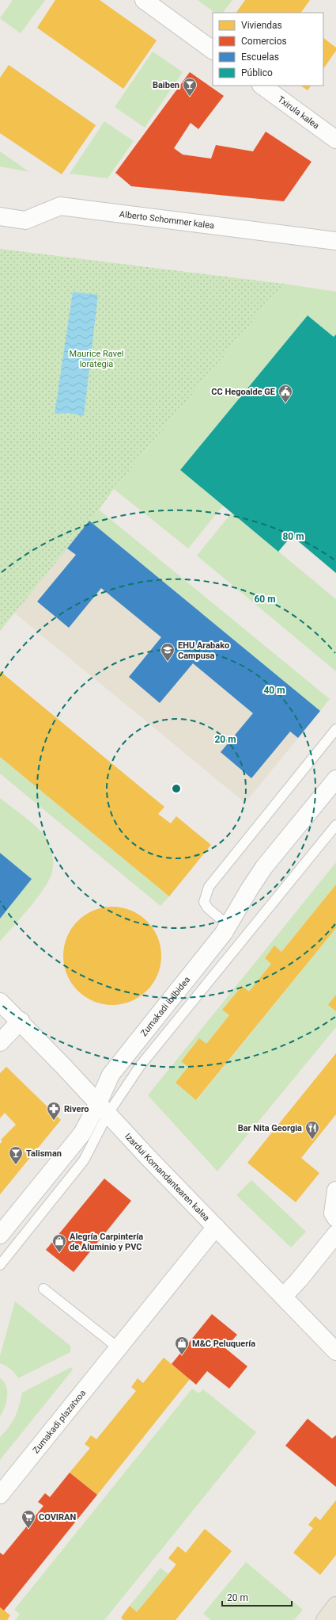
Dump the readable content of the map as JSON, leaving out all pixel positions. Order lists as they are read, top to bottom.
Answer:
{
  "streets": {
    "street": [
      "Txirula kalea",
      "Alberto Schommer kalea",
      "Zumakadi ibilbidea",
      "Izardui Komandantearen kalea",
      "Zumakadi plazatxoa"
    ]
  },
  "crossings": [
    ["Zumakadi ibilbidea", "Izardui Komandantearen kalea"],
    ["Izardui Komandantearen kalea", "Zumakadi plazatxoa"]
  ],
  "parks": ["Maurice Ravel lorategia"],
  "places": {
    "bar": ["Baiben", "Talisman"],
    "public building": ["CC Hegoalde GE"],
    "school or university": ["EHU Arabako Campusa"],
    "pharmacy": ["Rivero"],
    "restaurant": ["Bar Nita Georgia"],
    "shop": ["Alegría Carpintería de Aluminio y PVC", "M&C Peluquería"],
    "supermarket": ["COVIRAN"]
  },
  "legend": [
    "Viviendas",
    "Comercios",
    "Escuelas",
    "Público"
  ],
  "scale_bar": "20 m",
  "rings": [
    "80 m",
    "60 m",
    "40 m",
    "20 m"
  ]
}
